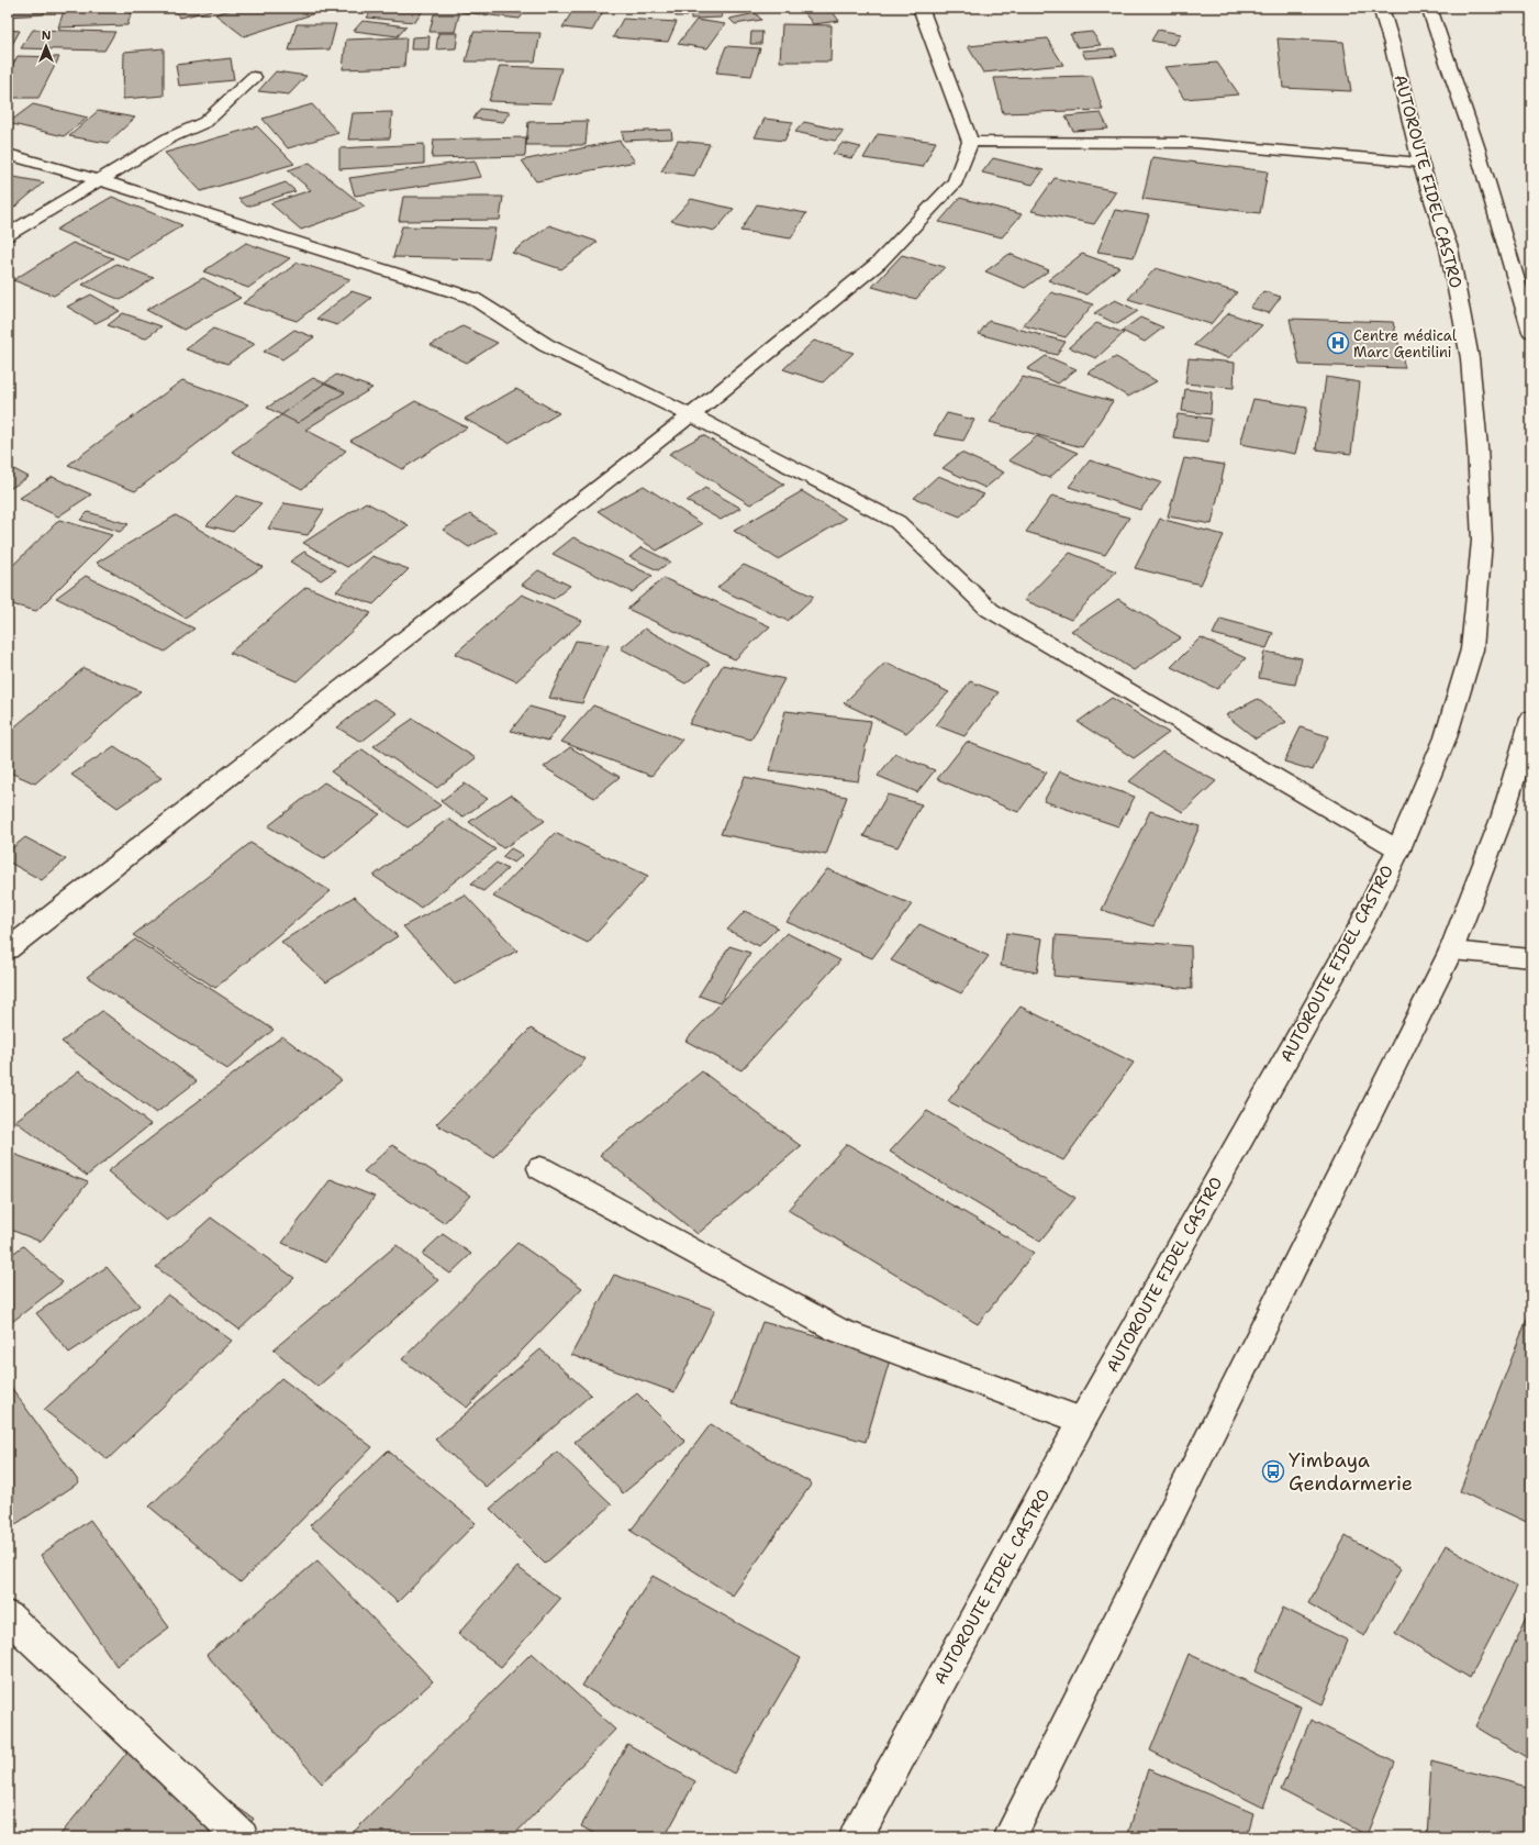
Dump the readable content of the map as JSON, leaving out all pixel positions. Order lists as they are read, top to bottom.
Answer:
{
  "streets": {
    "main road": ["AUTOROUTE FIDEL CASTRO"]
  },
  "places": {
    "hospital": ["Centre médical Marc Gentilini"],
    "bus stop": ["Yimbaya Gendarmerie"]
  },
  "north": "top"
}
